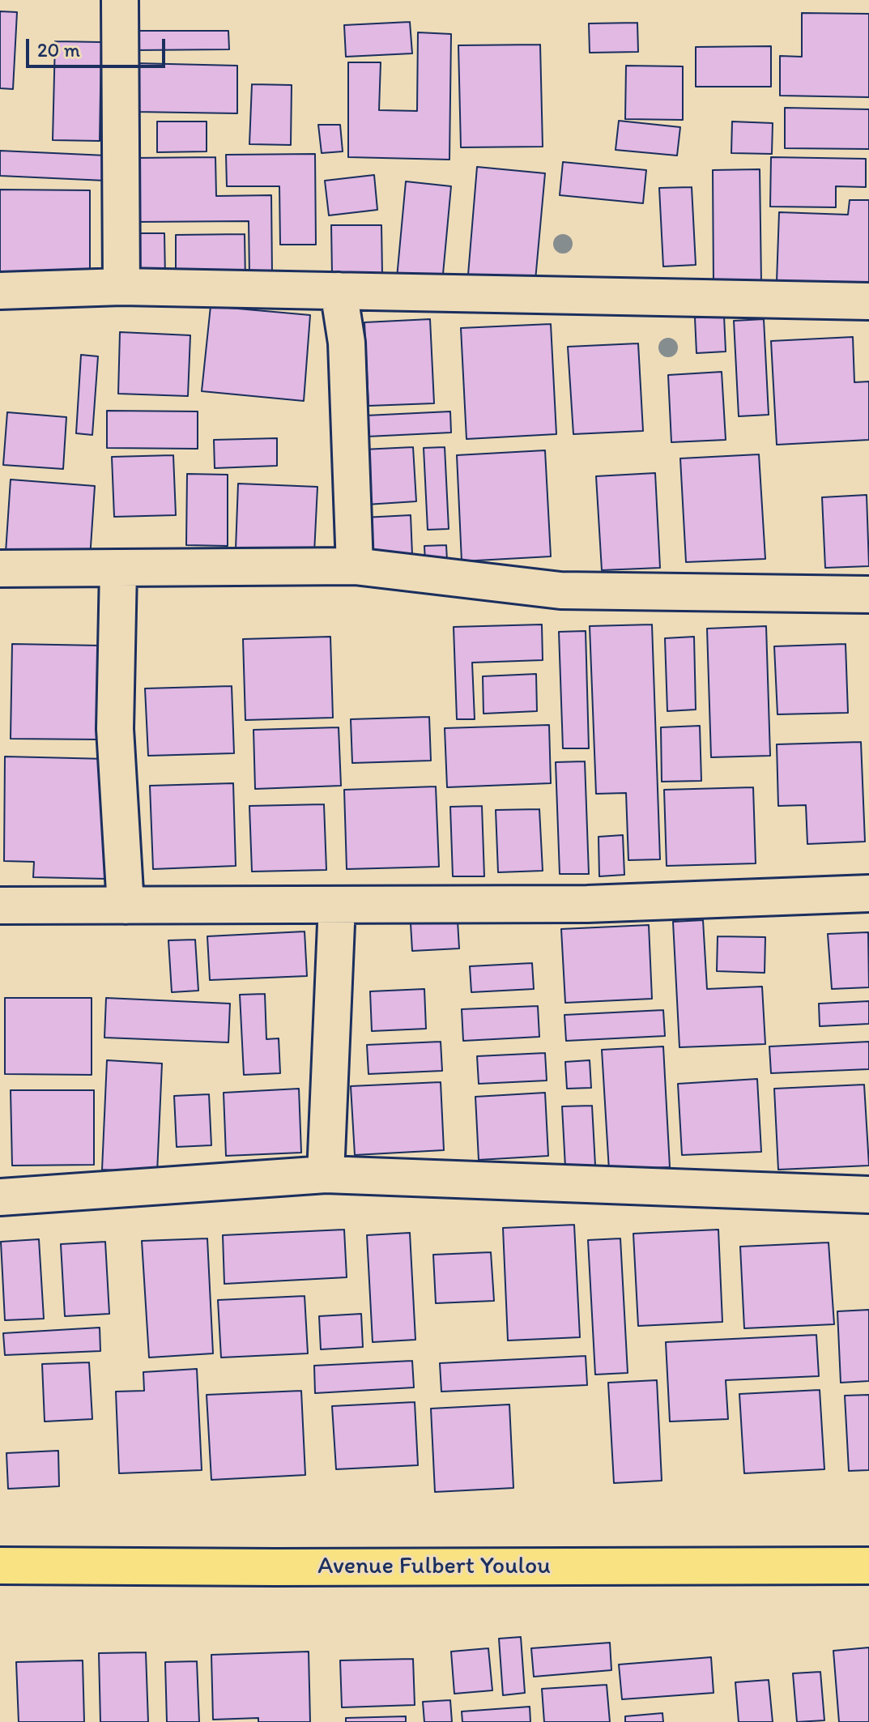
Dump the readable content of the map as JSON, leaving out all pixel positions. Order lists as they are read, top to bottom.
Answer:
{
  "streets": {
    "main road": ["Avenue Fulbert Youlou"]
  },
  "scale_bar": "20 m"
}
